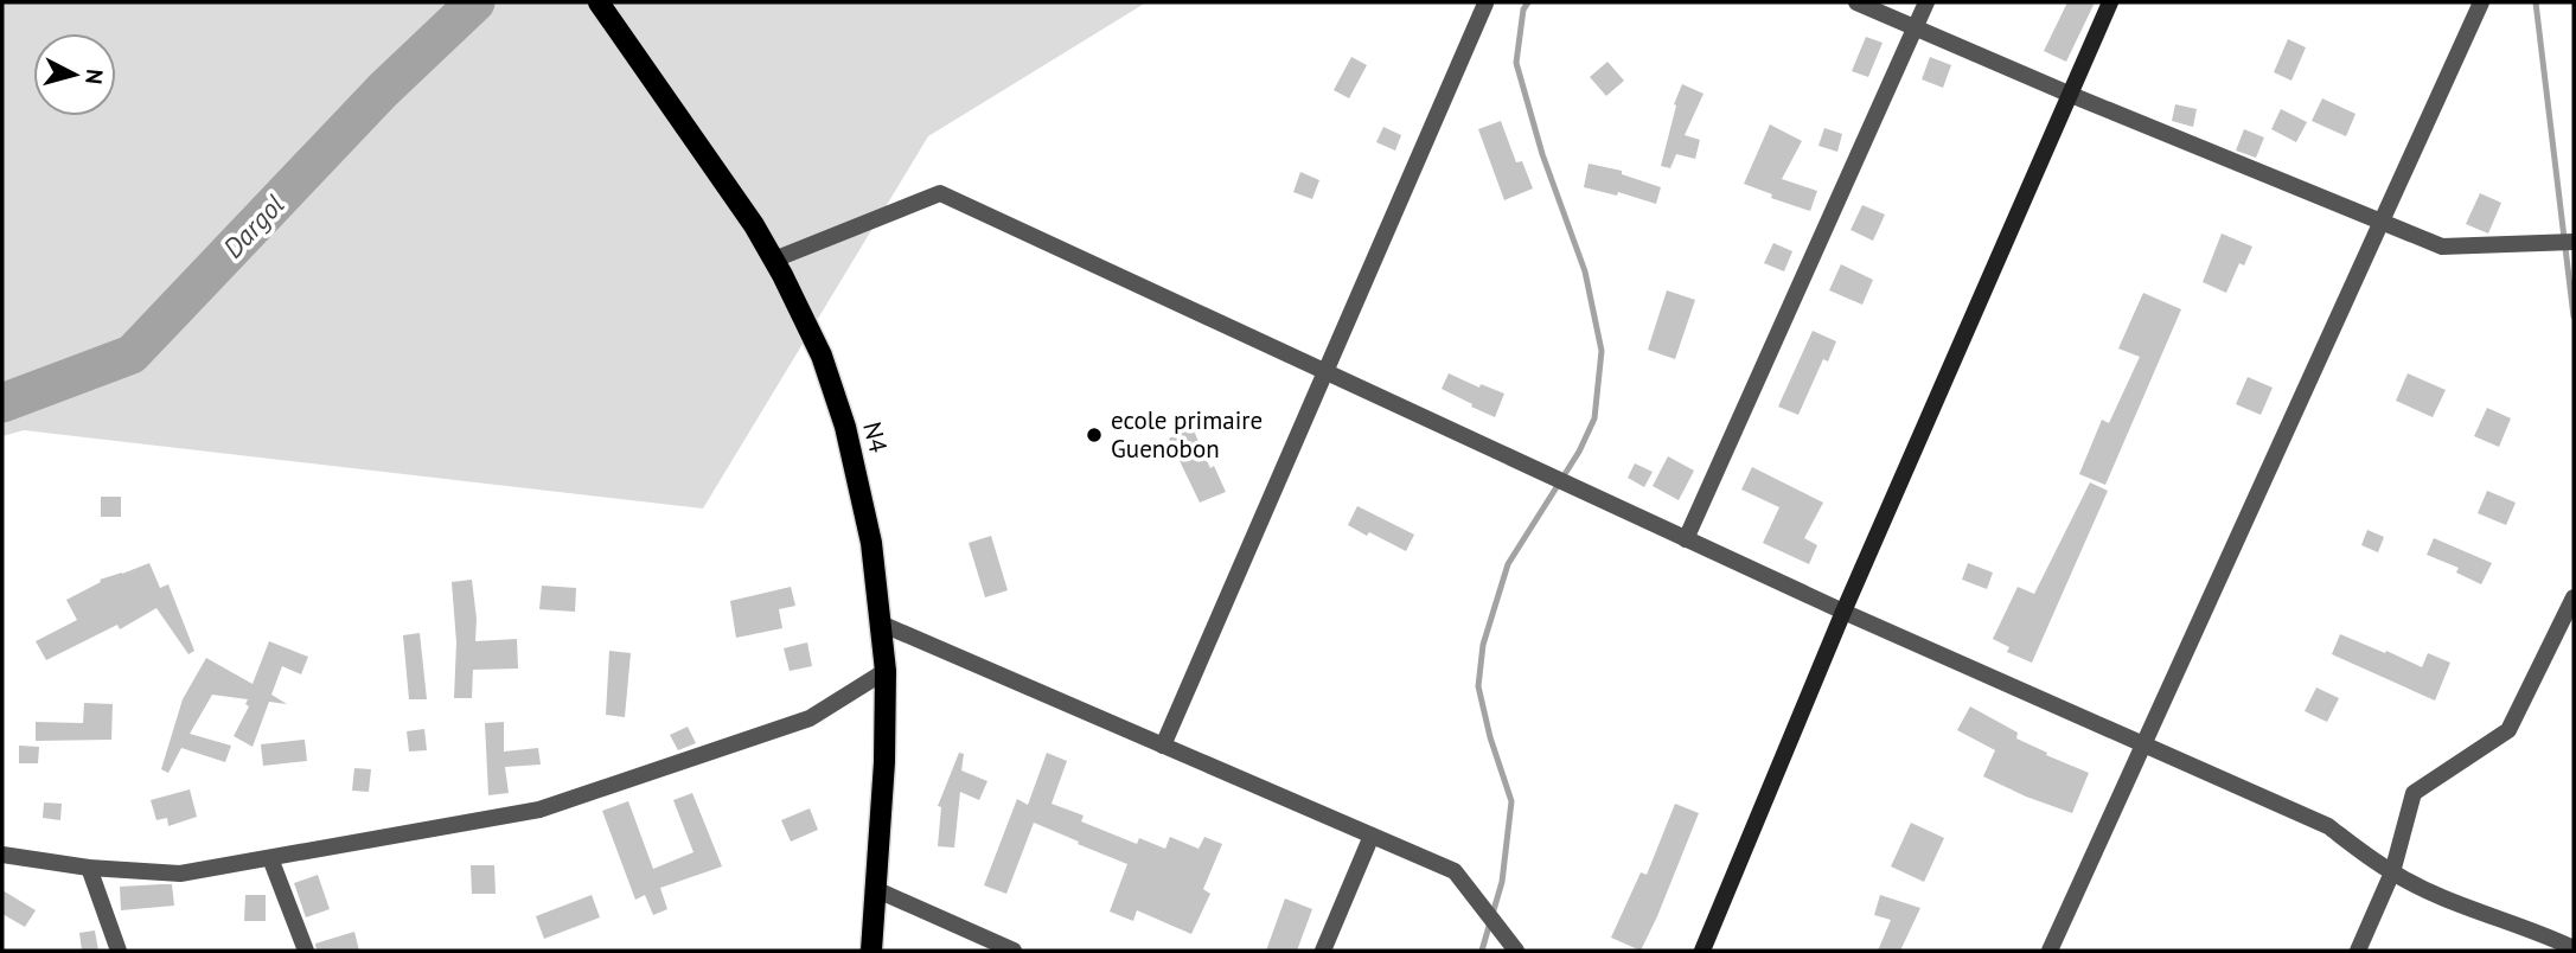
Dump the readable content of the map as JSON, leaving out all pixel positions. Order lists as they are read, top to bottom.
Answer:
{
  "streets": {
    "main road": ["N4"]
  },
  "water": ["Dargol"],
  "places": ["ecole primaire Guenobon"],
  "north": "right"
}
